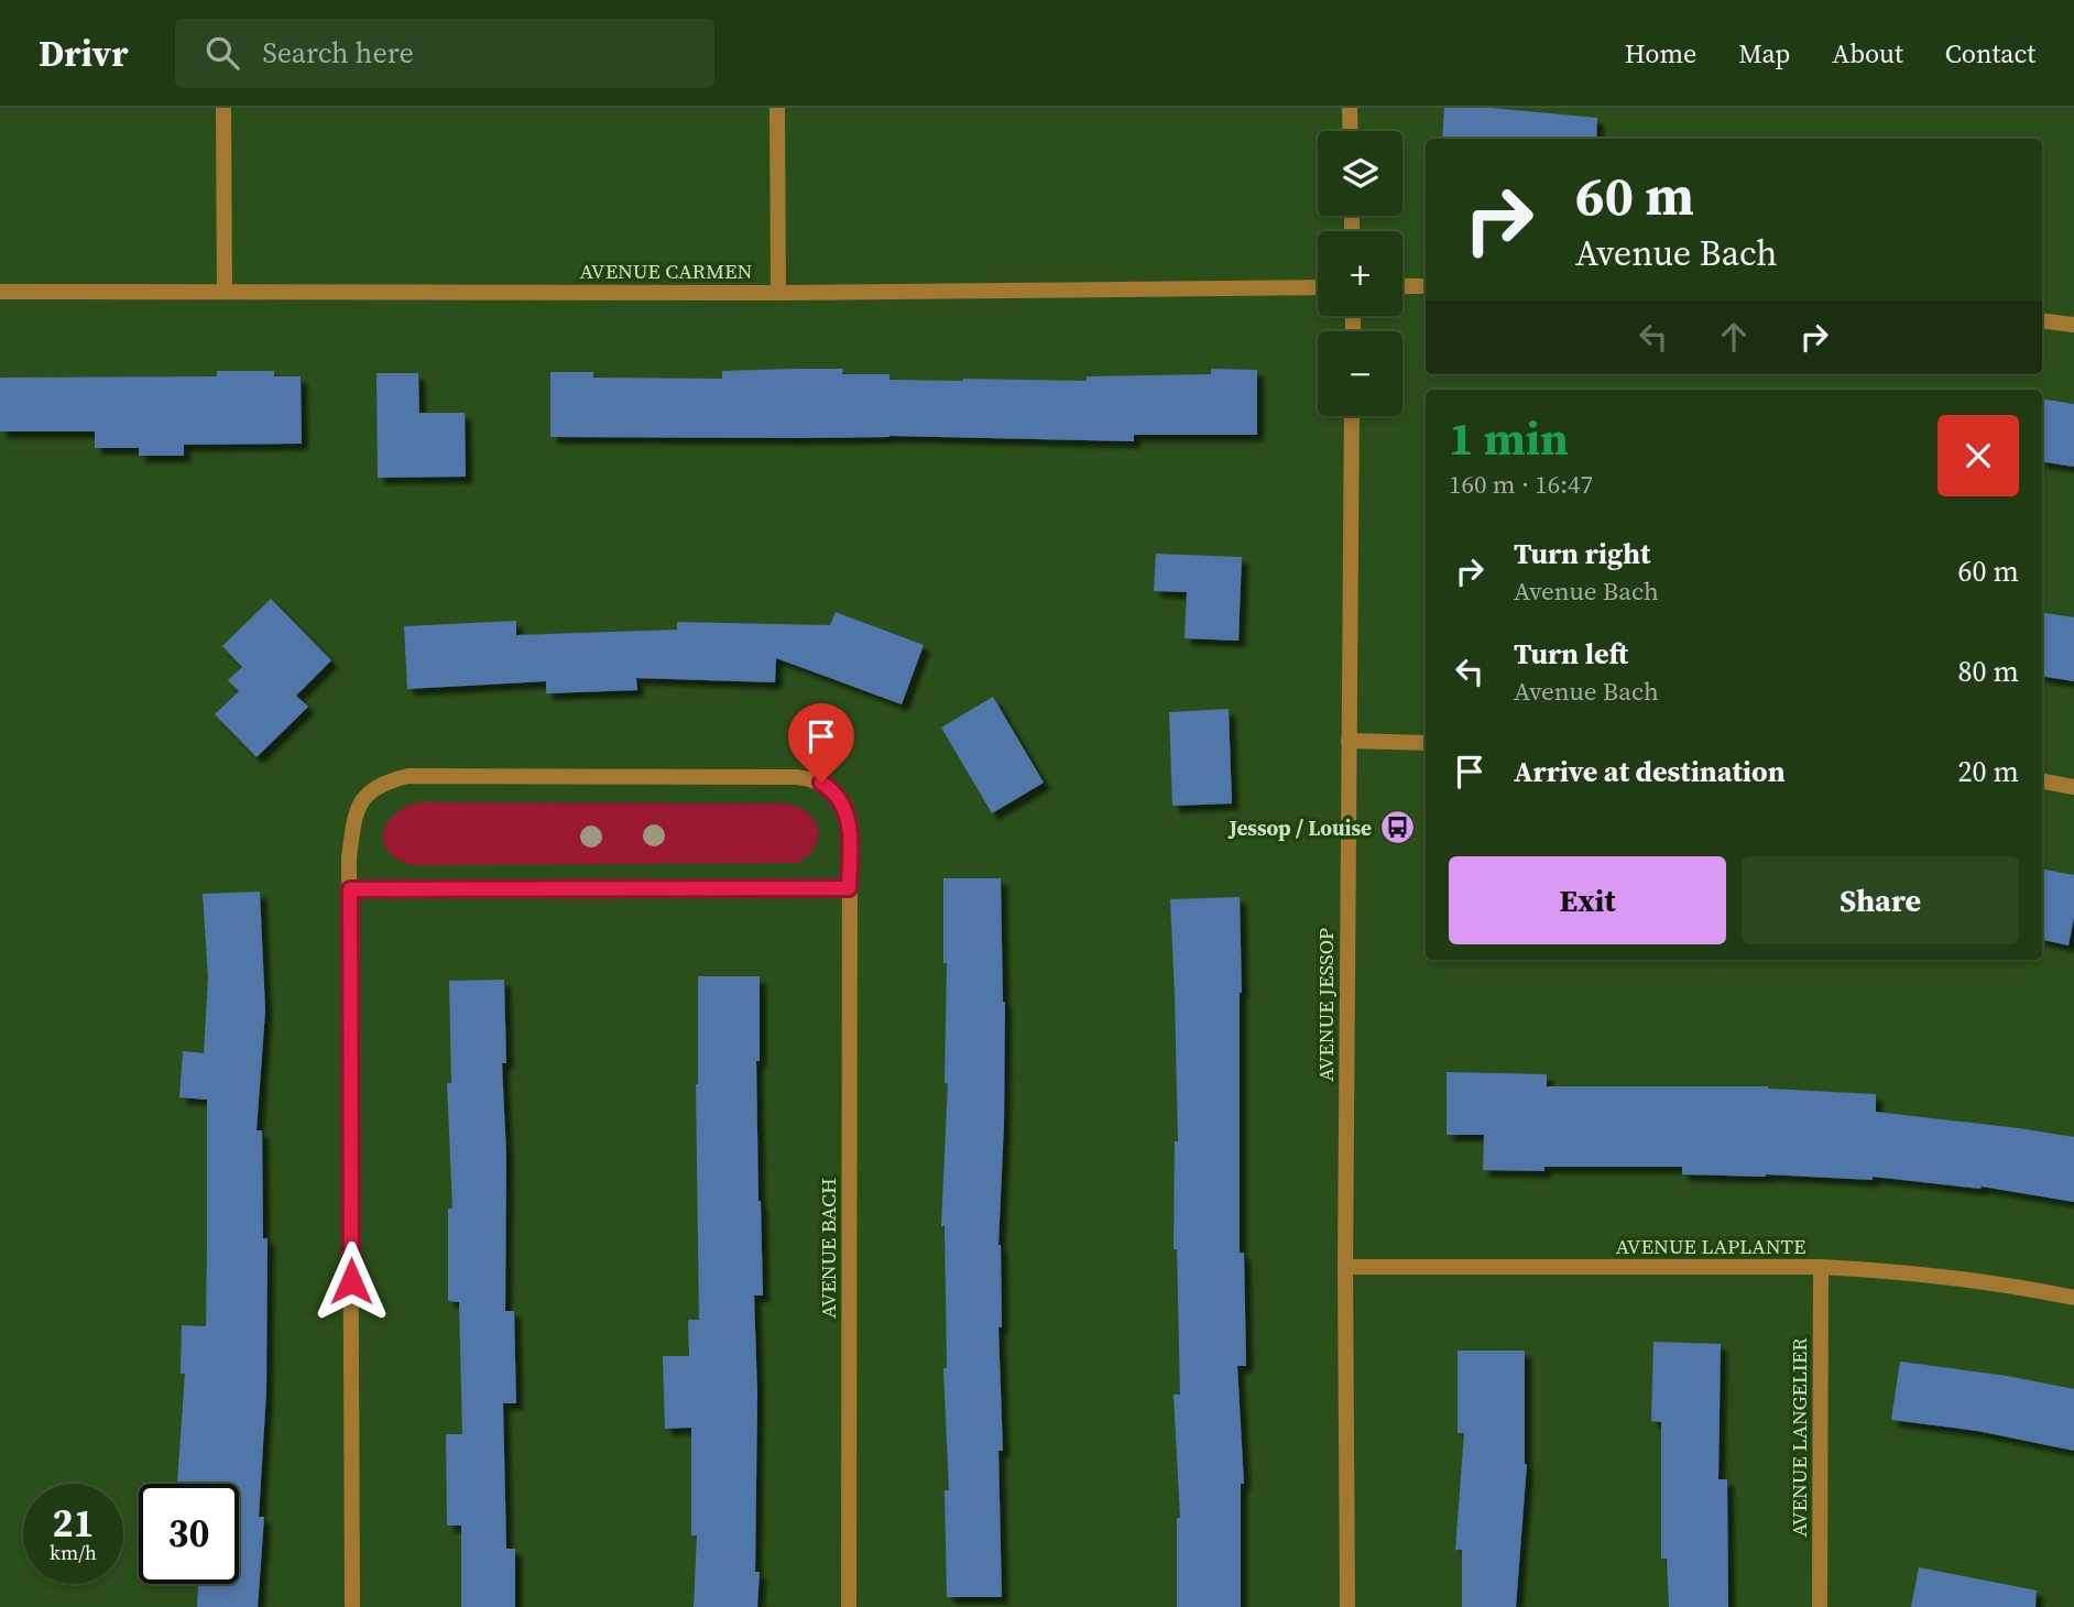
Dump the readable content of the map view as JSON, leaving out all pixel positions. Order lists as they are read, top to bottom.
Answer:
{
  "streets": {
    "street": [
      "AVENUE CARMEN",
      "AVENUE JESSOP",
      "AVENUE LAPLANTE",
      "AVENUE BACH",
      "AVENUE LANGELIER"
    ]
  },
  "crossings": [
    ["AVENUE JESSOP", "AVENUE LAPLANTE"],
    ["AVENUE LAPLANTE", "AVENUE LANGELIER"]
  ],
  "places": {
    "bus stop": ["Jessop / Louise"]
  },
  "page": {
    "header": "Drivr",
    "search": "Search here",
    "nav": [
      "Home",
      "Map",
      "About",
      "Contact"
    ],
    "map_buttons": ["+", "−"],
    "turn": ["60 m", "Avenue Bach"],
    "heading": ["1 min", "160 m · 16:47"],
    "list": [
      {
        "name": "Turn right",
        "note": "Avenue Bach",
        "value": "60 m"
      },
      {
        "name": "Turn left",
        "note": "Avenue Bach",
        "value": "80 m"
      },
      {
        "name": "Arrive at destination",
        "value": "20 m"
      }
    ],
    "buttons": ["Exit", "Share"],
    "speed": "21 km/h",
    "limit": "30"
  }
}
